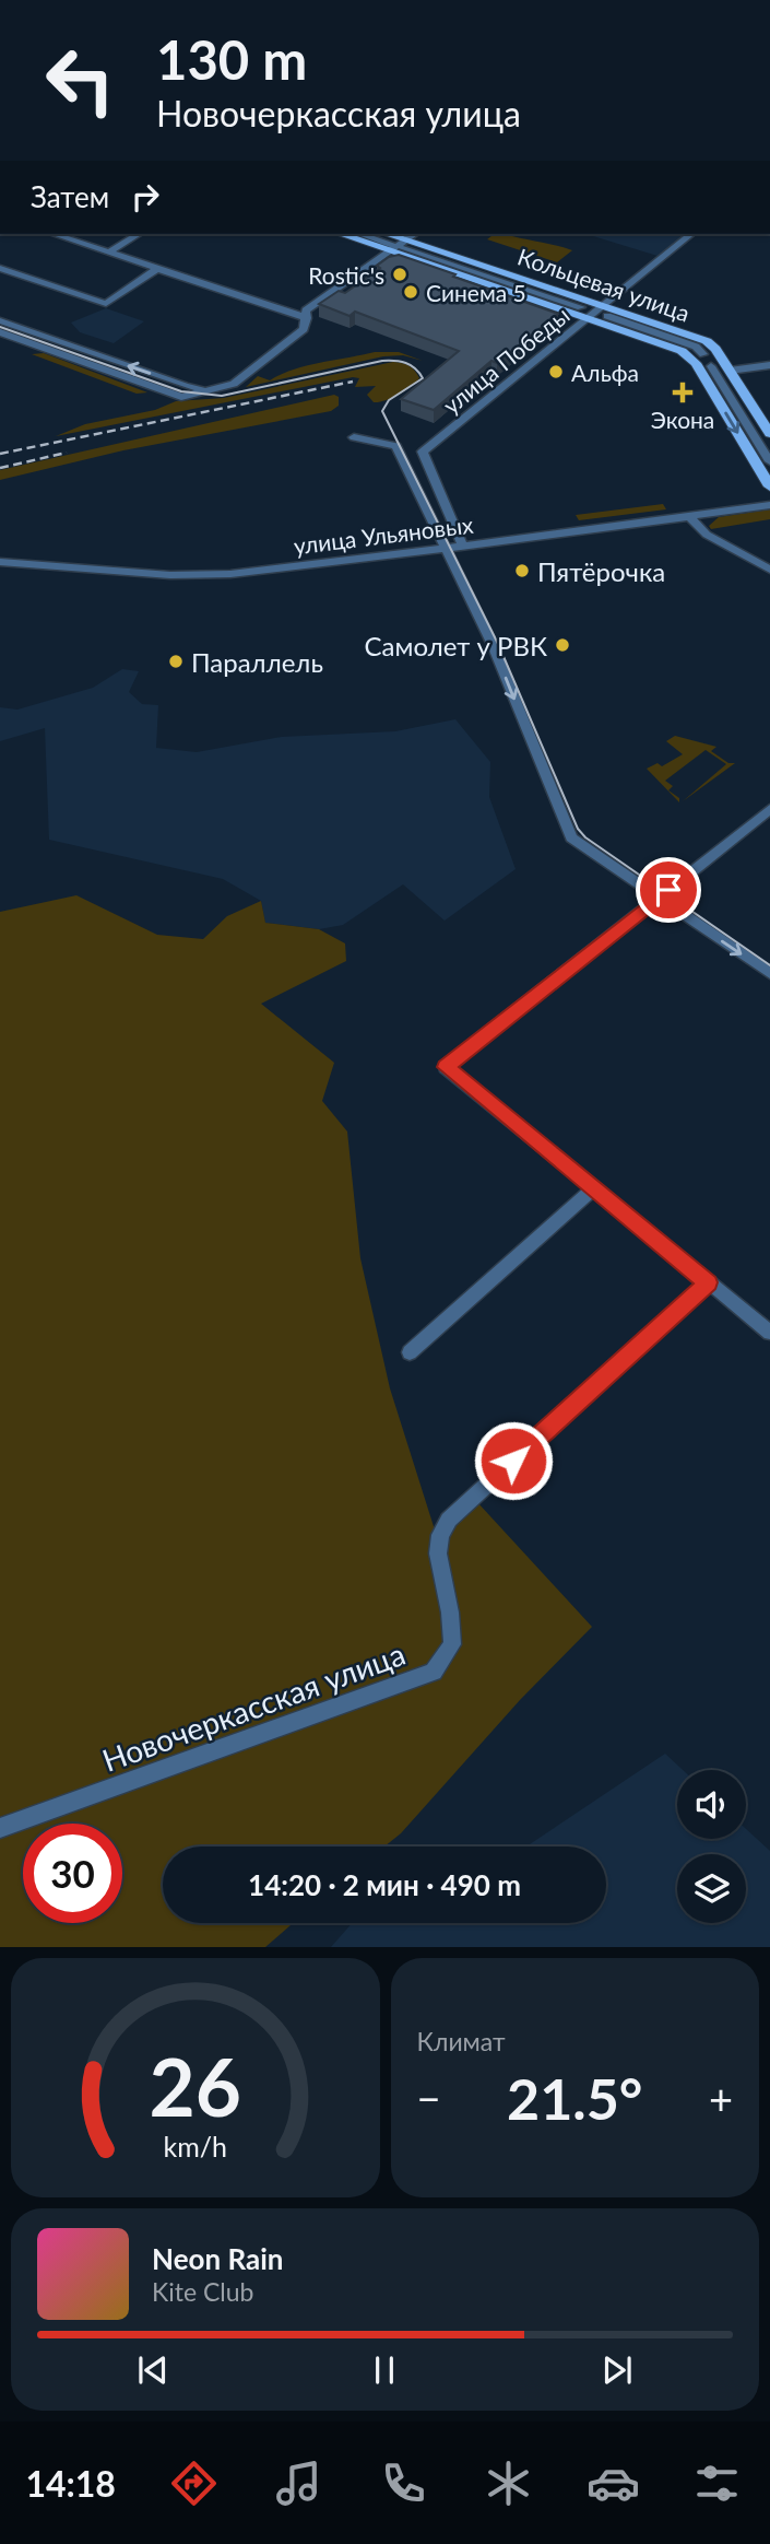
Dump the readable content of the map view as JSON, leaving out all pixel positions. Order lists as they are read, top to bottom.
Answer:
{
  "streets": {
    "main road": ["Кольцевая улица"],
    "street": ["улица Победы", "улица Ульяновых", "Новочеркасская улица"]
  },
  "crossings": [
    ["Кольцевая улица", "улица Победы"],
    ["улица Победы", "улица Ульяновых"]
  ],
  "places": {
    "other": [
      "Rostic's",
      "Синема 5",
      "Альфа",
      "Пятёрочка",
      "Самолет у РВК",
      "Параллель"
    ],
    "health": ["Экона"]
  },
  "page": {
    "turn": ["130 m", "Новочеркасская улица"],
    "then": "Затем",
    "limit": "30",
    "trip": "14:20 · 2 мин · 490 m",
    "tile": "Климат",
    "heat": ["−", "21.5°", "+"],
    "song": ["Neon Rain", "Kite Club"],
    "tabs": "14:18",
    "gauge": ["26", "km/h"]
  }
}
